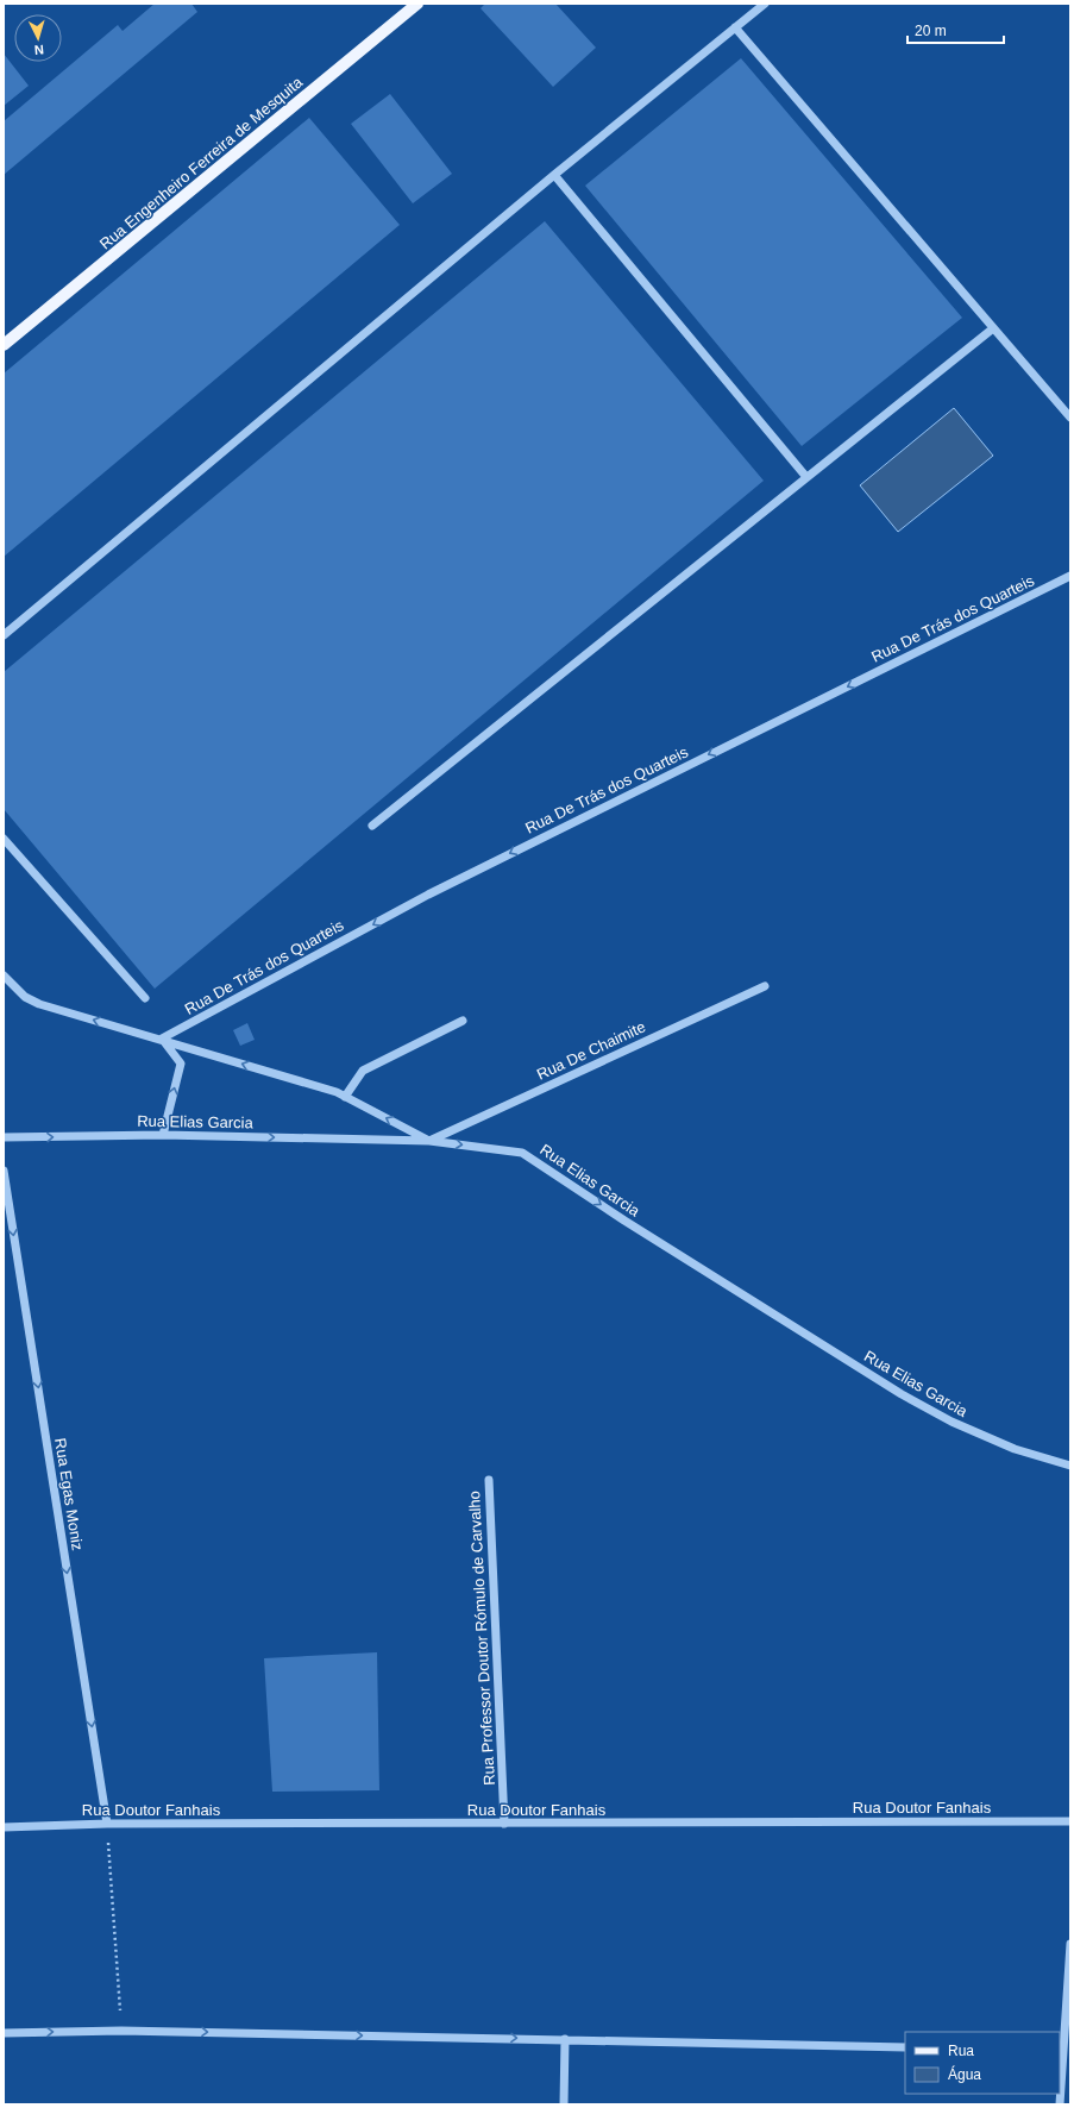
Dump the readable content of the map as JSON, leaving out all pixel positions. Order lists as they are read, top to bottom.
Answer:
{
  "streets": {
    "main road": ["Rua Engenheiro Ferreira de Mesquita"],
    "street": [
      "Rua De Trás dos Quarteis",
      "Rua De Chaimite",
      "Rua Elias Garcia",
      "Rua Egas Moniz",
      "Rua Professor Doutor Rómulo de Carvalho",
      "Rua Doutor Fanhais"
    ]
  },
  "crossings": [
    ["Rua De Chaimite", "Rua Elias Garcia"],
    ["Rua Egas Moniz", "Rua Doutor Fanhais"],
    ["Rua Professor Doutor Rómulo de Carvalho", "Rua Doutor Fanhais"]
  ],
  "one_way": ["Rua De Trás dos Quarteis", "Rua Elias Garcia", "Rua Egas Moniz"],
  "legend": ["Rua", "Água"],
  "scale_bar": "20 m",
  "north": "bottom"
}
